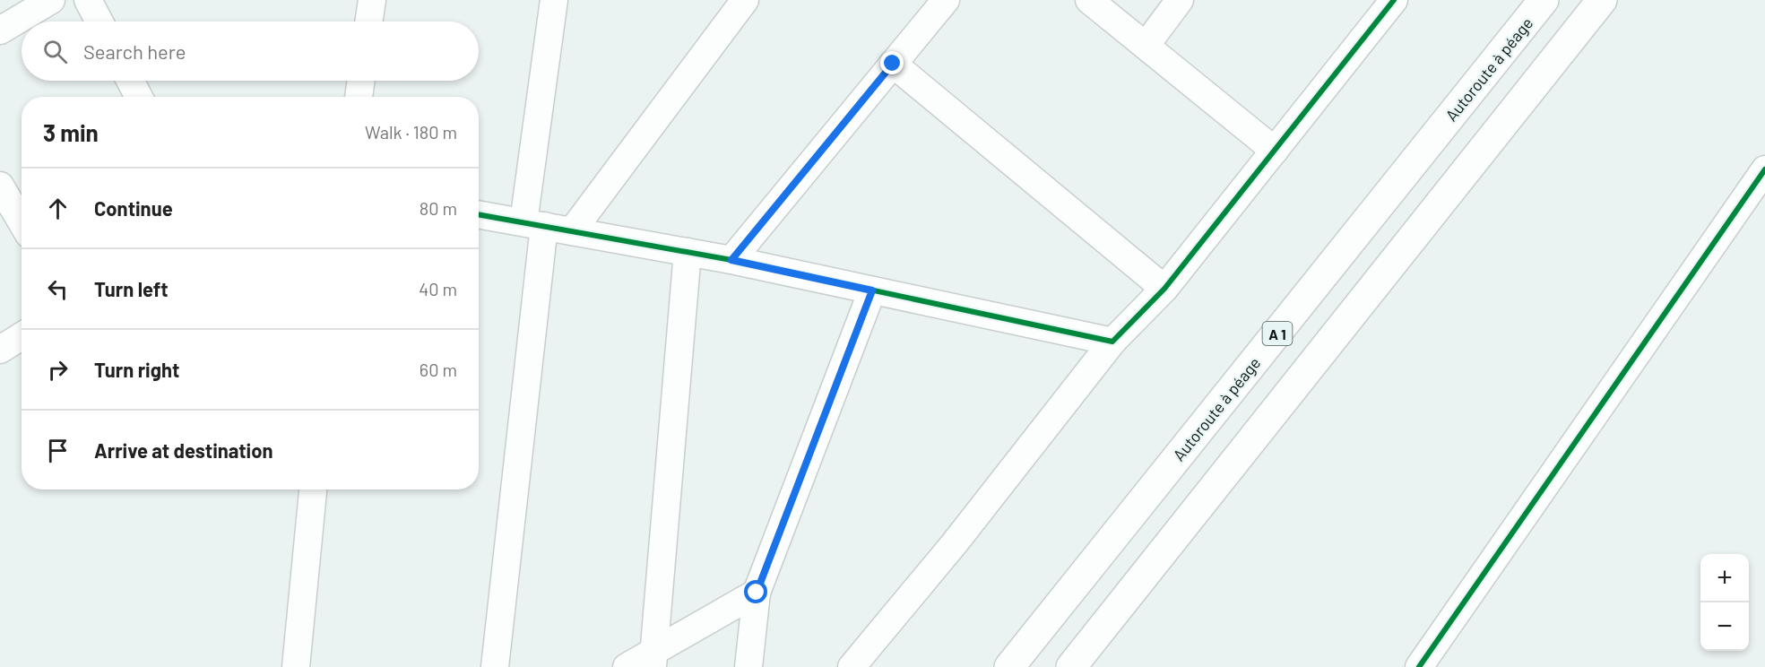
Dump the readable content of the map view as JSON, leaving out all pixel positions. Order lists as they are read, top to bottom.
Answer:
{
  "streets": {
    "highway": ["Autoroute à péage", "A 1"]
  },
  "page": {
    "search": "Search here",
    "heading": ["3 min", "Walk · 180 m"],
    "list": [
      ["Continue", "80 m"],
      ["Turn left", "40 m"],
      ["Turn right", "60 m"],
      "Arrive at destination"
    ],
    "map_buttons": ["+", "−"]
  }
}
